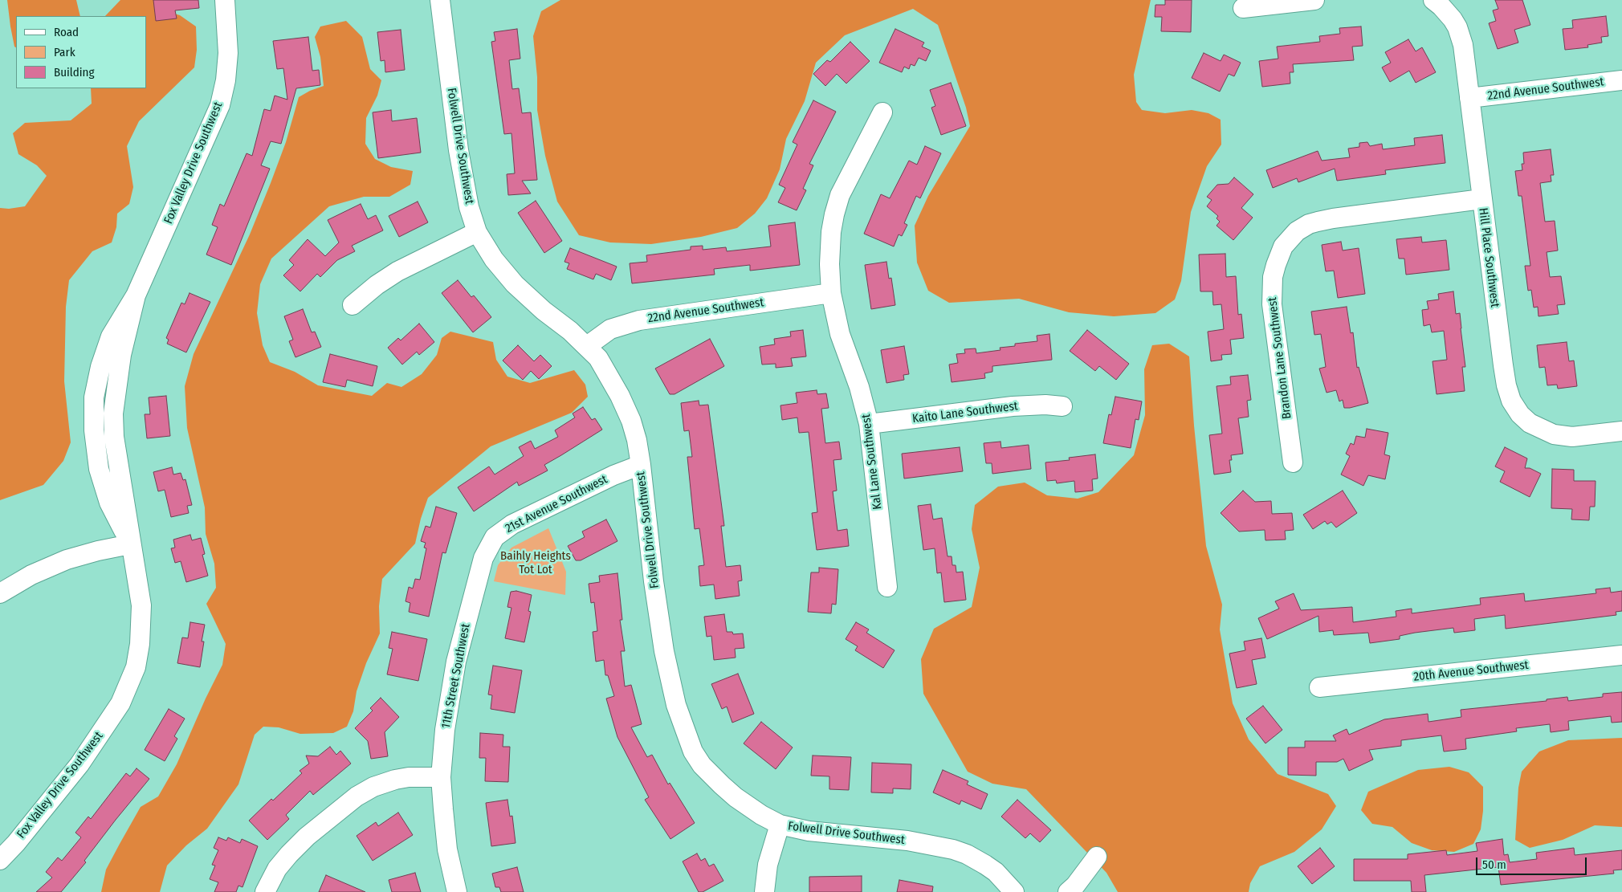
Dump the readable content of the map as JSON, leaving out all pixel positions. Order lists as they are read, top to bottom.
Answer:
{
  "streets": {
    "street": [
      "22nd Avenue Southwest",
      "Folwell Drive Southwest",
      "Fox Valley Drive Southwest",
      "Hill Place Southwest",
      "Brandon Lane Southwest",
      "Kaito Lane Southwest",
      "Kal Lane Southwest",
      "21st Avenue Southwest",
      "20th Avenue Southwest",
      "11th Street Southwest"
    ]
  },
  "crossings": [
    ["22nd Avenue Southwest", "Folwell Drive Southwest"],
    ["22nd Avenue Southwest", "Hill Place Southwest"],
    ["22nd Avenue Southwest", "Kal Lane Southwest"],
    ["Folwell Drive Southwest", "21st Avenue Southwest"],
    ["Hill Place Southwest", "Brandon Lane Southwest"],
    ["Kaito Lane Southwest", "Kal Lane Southwest"],
    ["21st Avenue Southwest", "11th Street Southwest"]
  ],
  "parks": ["Baihly Heights Tot Lot"],
  "legend": ["Road", "Park", "Building"],
  "scale_bar": "50 m"
}
